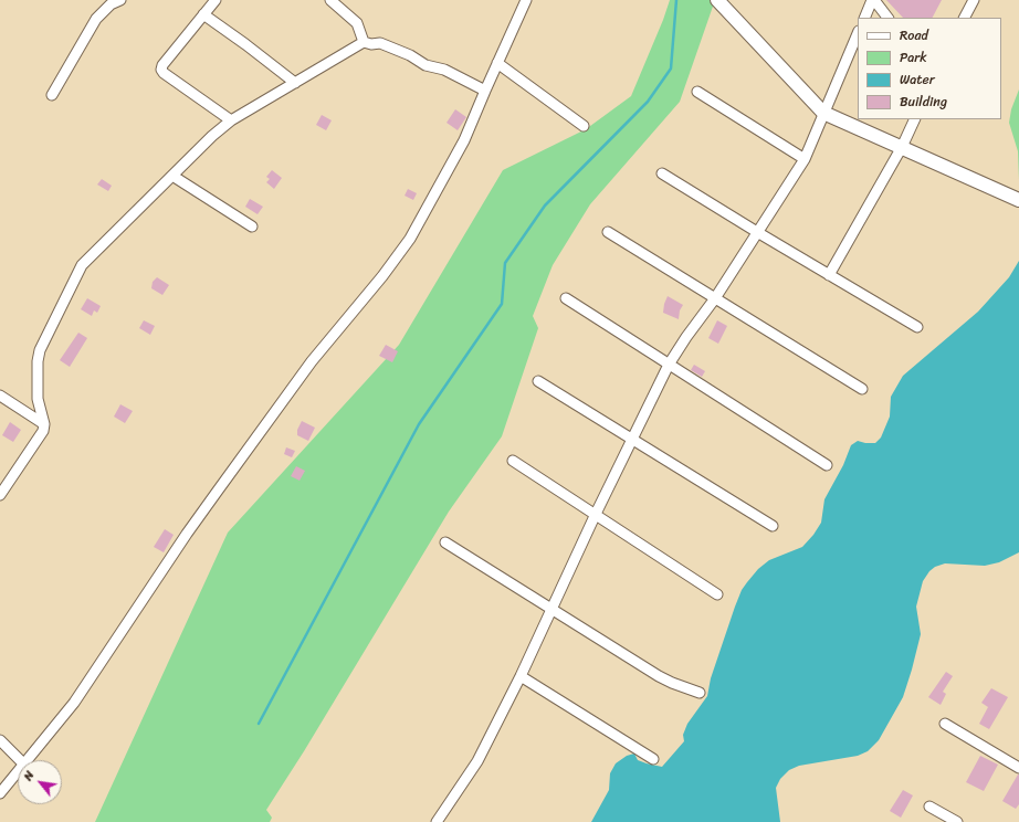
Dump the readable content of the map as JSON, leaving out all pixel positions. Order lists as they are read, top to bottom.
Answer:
{
  "legend": [
    "Road",
    "Park",
    "Water",
    "Building"
  ],
  "north": "top left"
}
